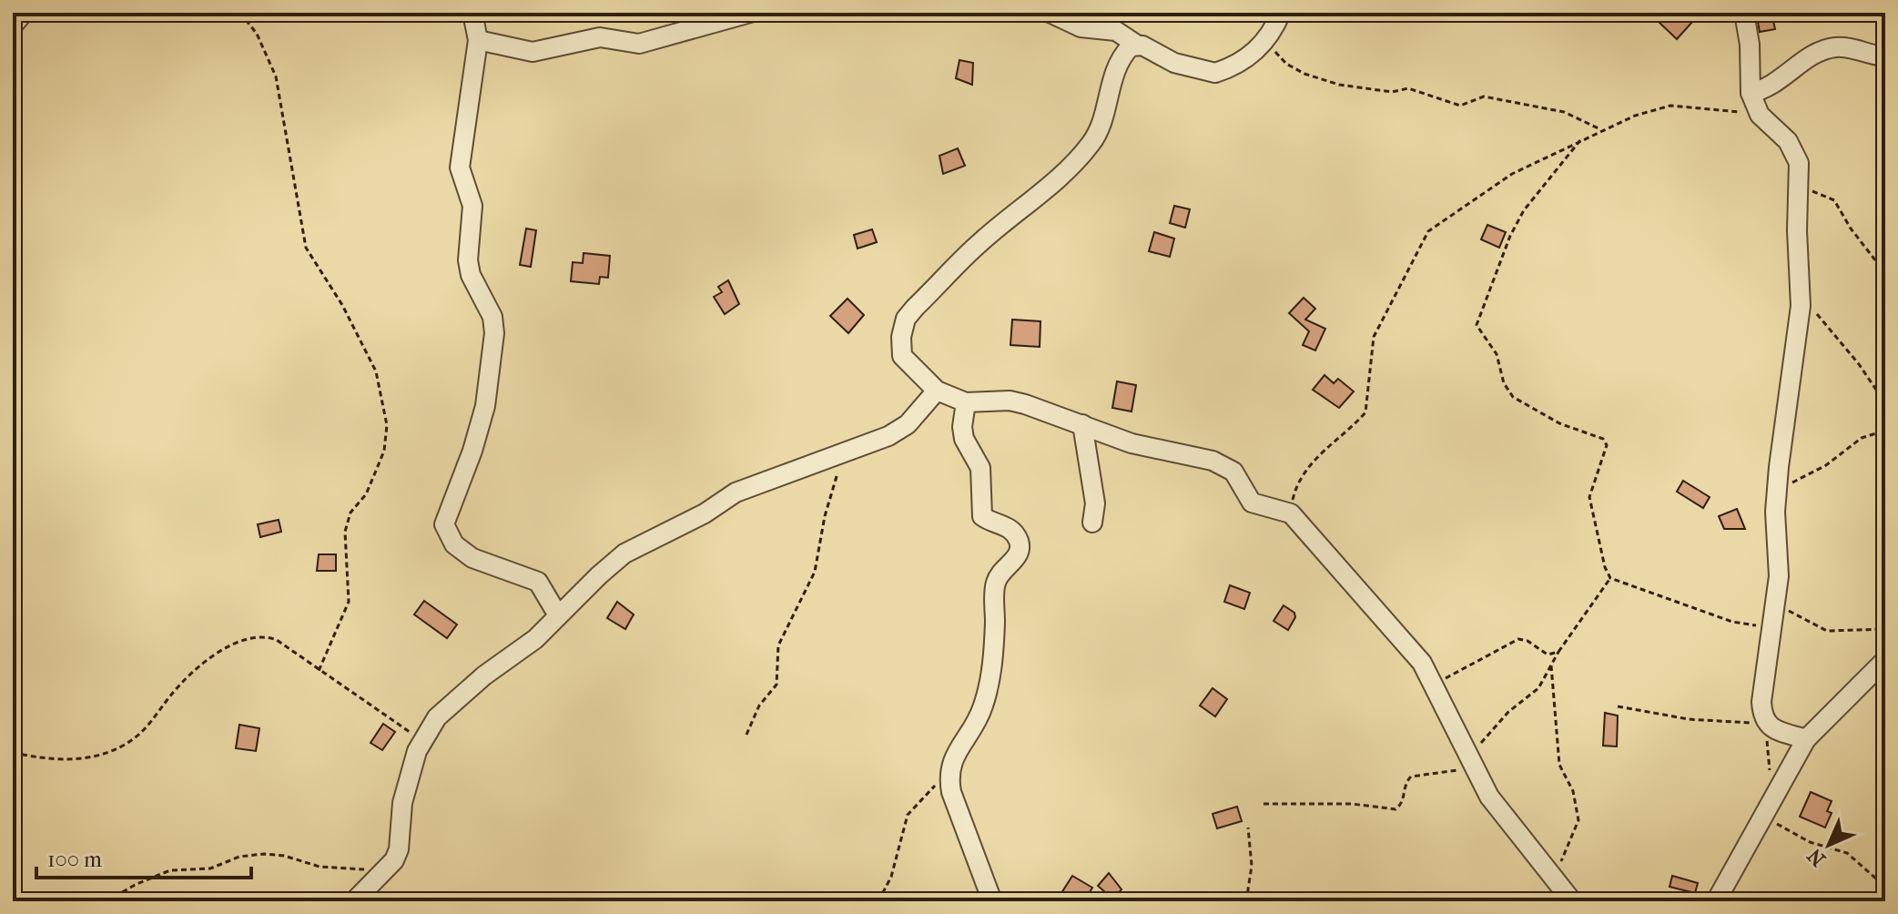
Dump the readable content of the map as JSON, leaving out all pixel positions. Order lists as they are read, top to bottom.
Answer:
{
  "scale_bar": "100 m",
  "north": "bottom left"
}
